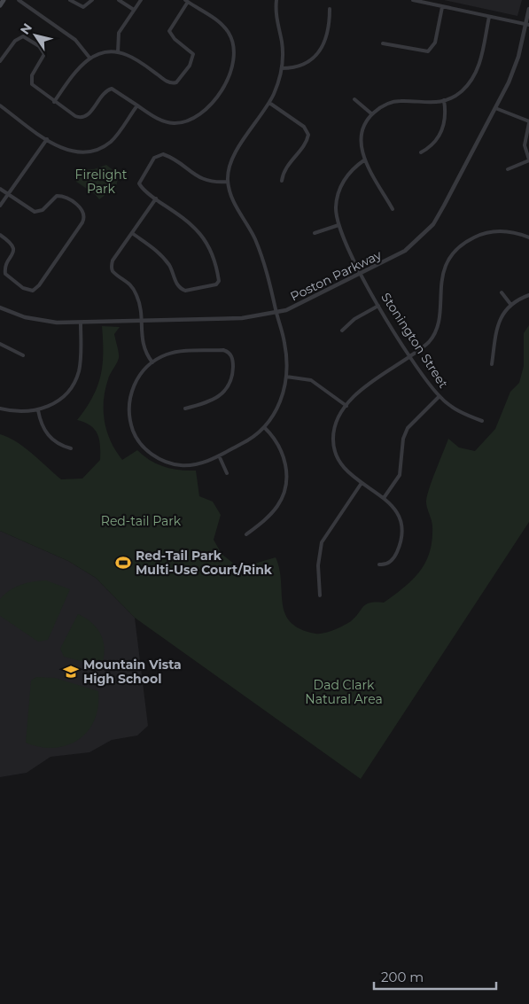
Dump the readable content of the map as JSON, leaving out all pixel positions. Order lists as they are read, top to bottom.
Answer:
{
  "streets": {
    "street": ["Poston Parkway", "Stonington Street"]
  },
  "crossings": [
    ["Poston Parkway", "Stonington Street"]
  ],
  "parks": ["Firelight Park", "Red-tail Park", "Dad Clark Natural Area"],
  "places": {
    "sports": ["Red-Tail Park Multi-Use Court/Rink"],
    "school or university": ["Mountain Vista High School"]
  },
  "scale_bar": "200 m",
  "north": "top left"
}
